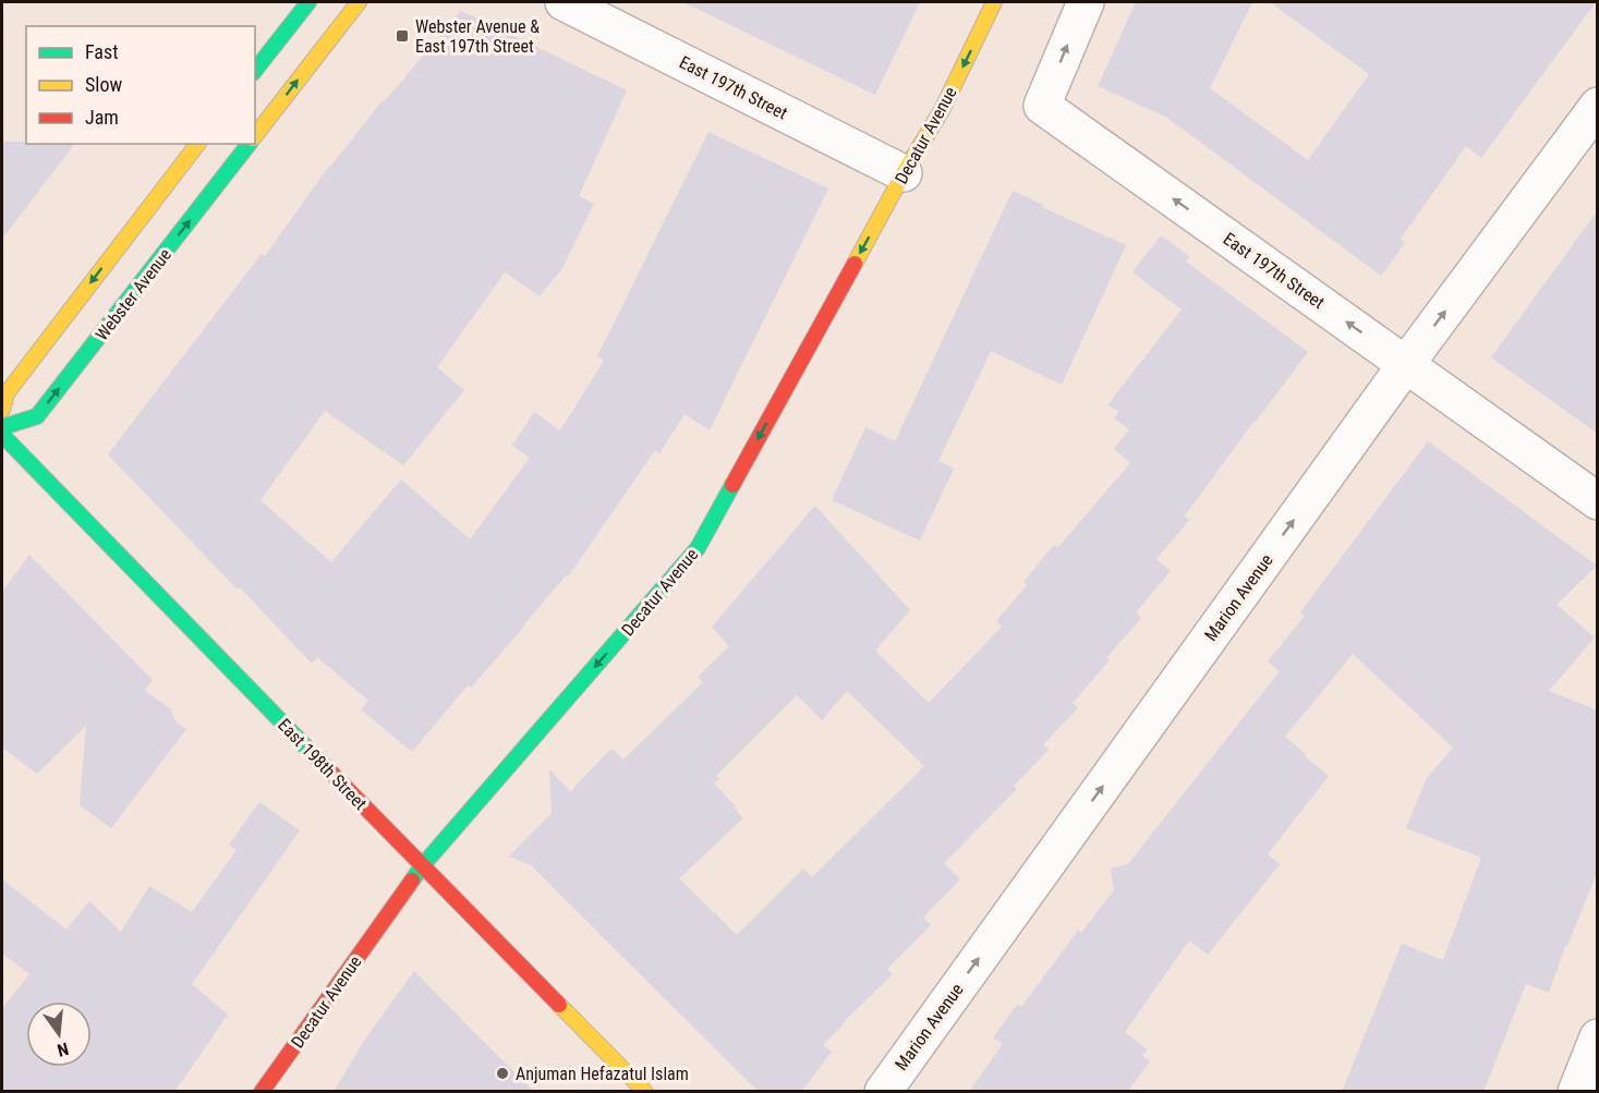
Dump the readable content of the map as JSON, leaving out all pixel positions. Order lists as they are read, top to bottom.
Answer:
{
  "streets": {
    "street": [
      "East 197th Street",
      "Decatur Avenue",
      "Webster Avenue",
      "Marion Avenue",
      "East 198th Street"
    ]
  },
  "crossings": [
    ["East 197th Street", "Decatur Avenue"],
    ["East 197th Street", "Marion Avenue"],
    ["Decatur Avenue", "East 198th Street"]
  ],
  "one_way": ["Decatur Avenue", "Marion Avenue"],
  "places": {
    "transit": ["Webster Avenue & East 197th Street"],
    "other": ["Anjuman Hefazatul Islam"]
  },
  "legend": ["Fast", "Slow", "Jam"],
  "north": "bottom"
}
